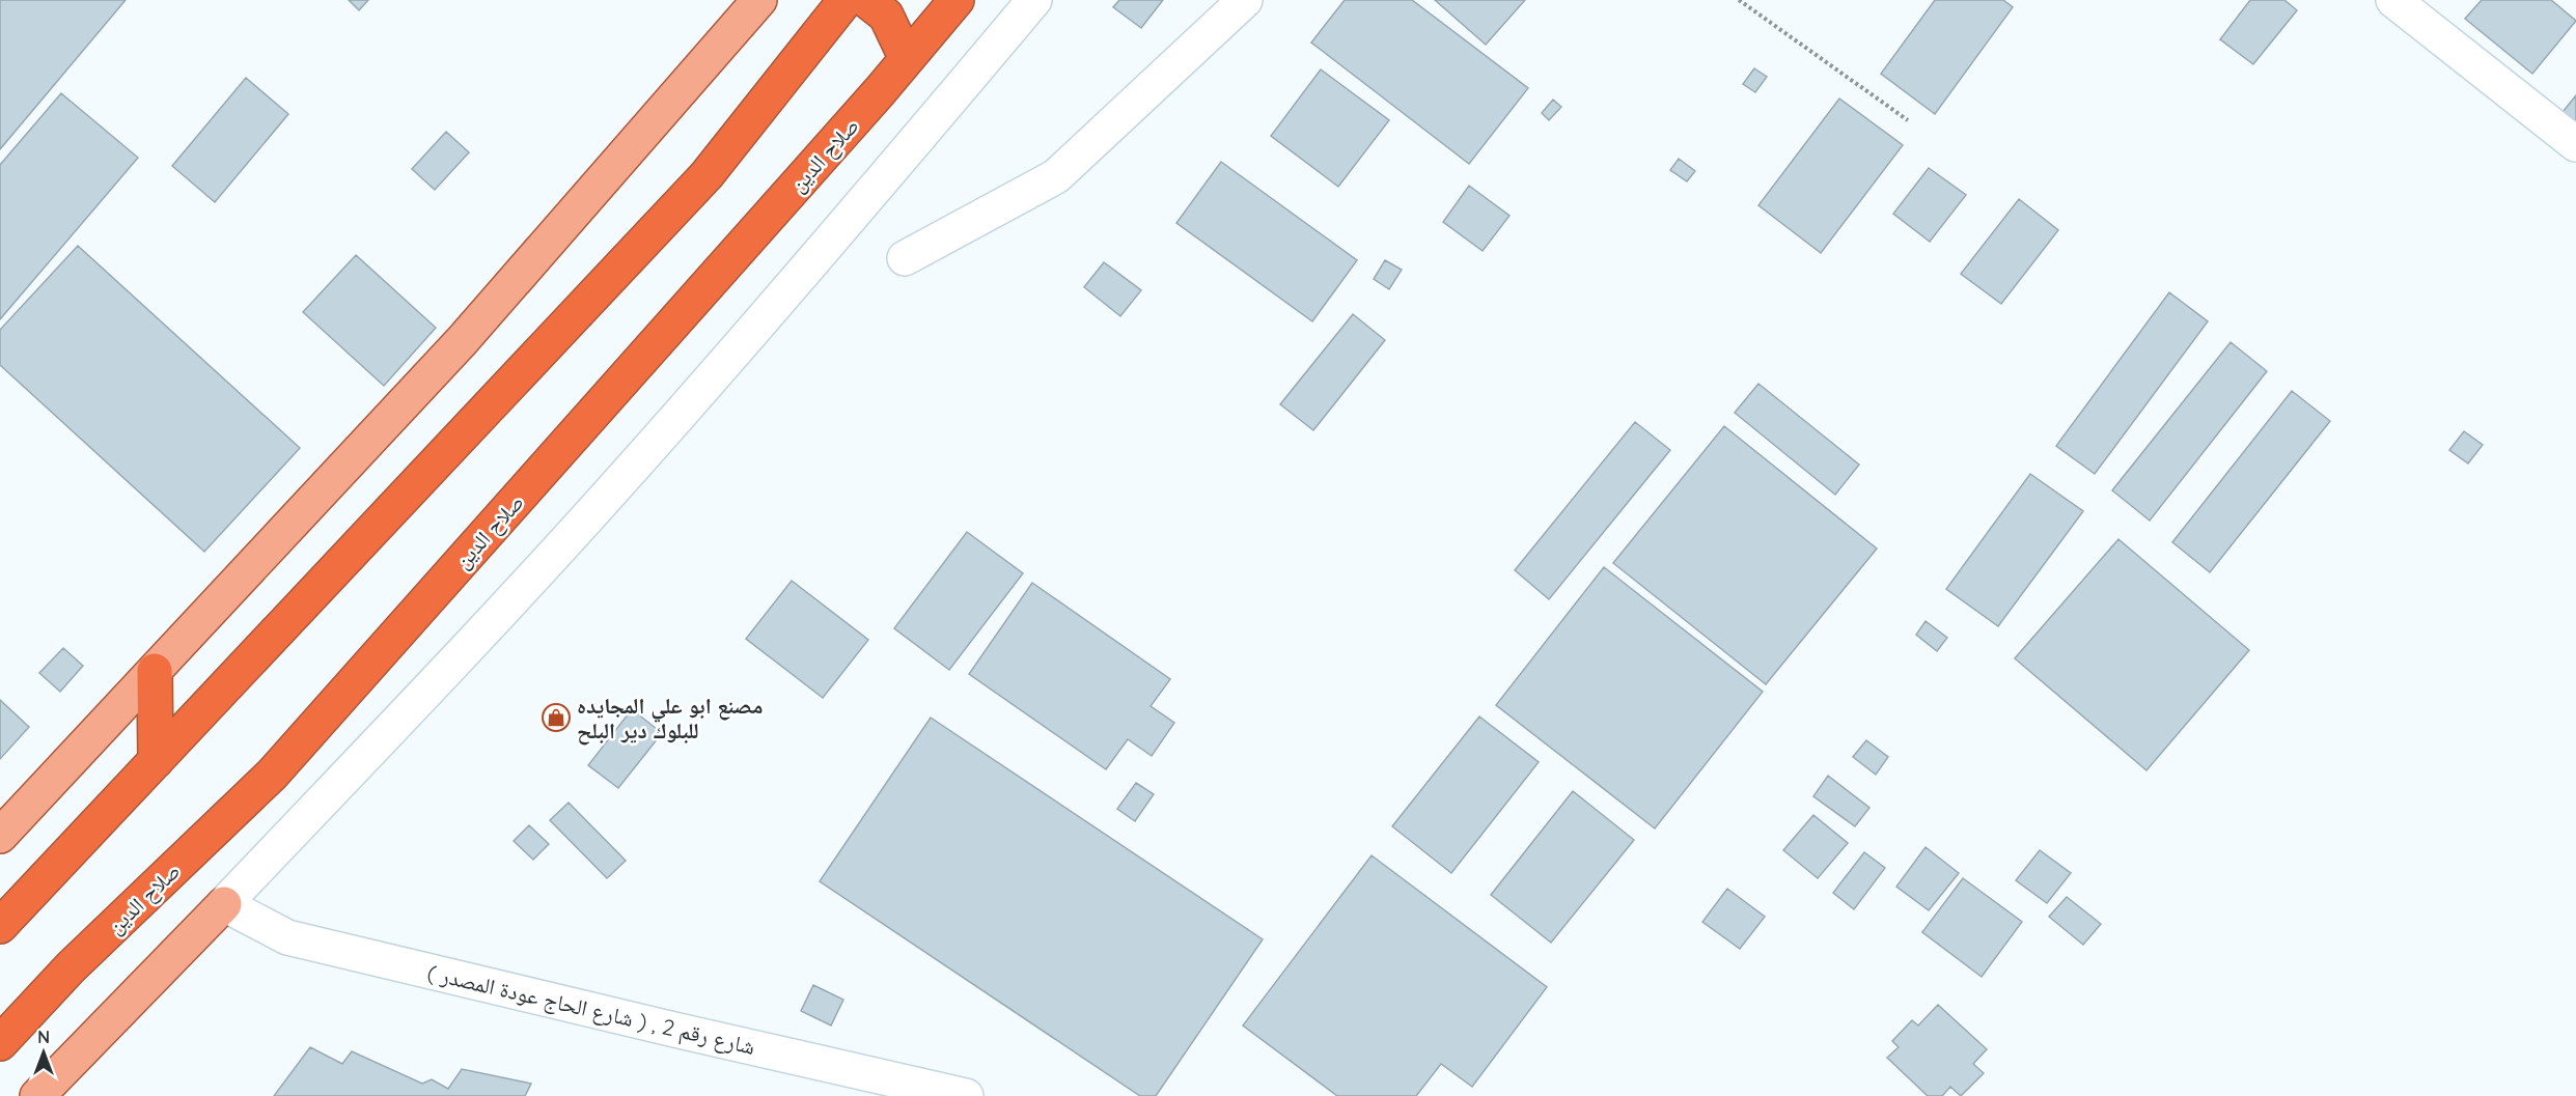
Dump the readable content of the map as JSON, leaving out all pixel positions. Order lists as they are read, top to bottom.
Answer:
{
  "streets": {
    "highway": ["صلاح الدين"],
    "street": ["شارع رقم 2 , ( شارع الحاج عودة المصدر )"]
  },
  "places": {
    "shop": ["مصنع ابو علي المجايده للبلوك دير البلح"]
  },
  "north": "top"
}
